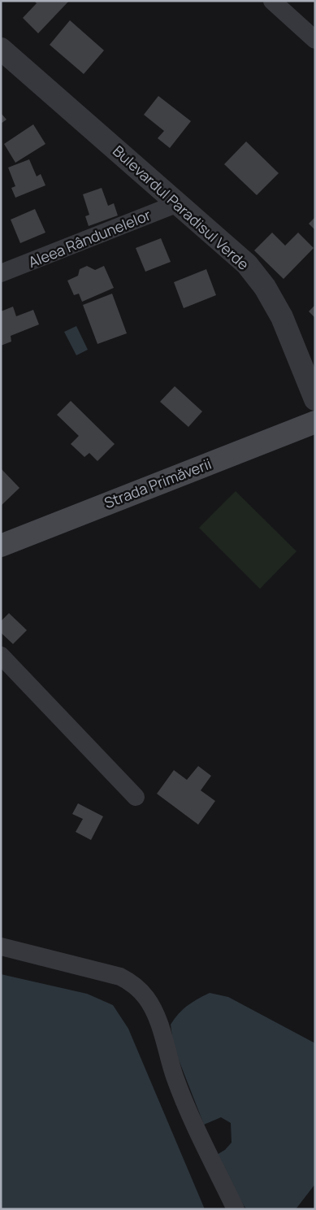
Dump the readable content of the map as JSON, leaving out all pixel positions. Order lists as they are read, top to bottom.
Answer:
{
  "streets": {
    "main road": ["Strada Primăverii"],
    "street": ["Bulevardul Paradisul Verde", "Aleea Rândunelelor"]
  },
  "crossings": [
    ["Bulevardul Paradisul Verde", "Aleea Rândunelelor"]
  ]
}
